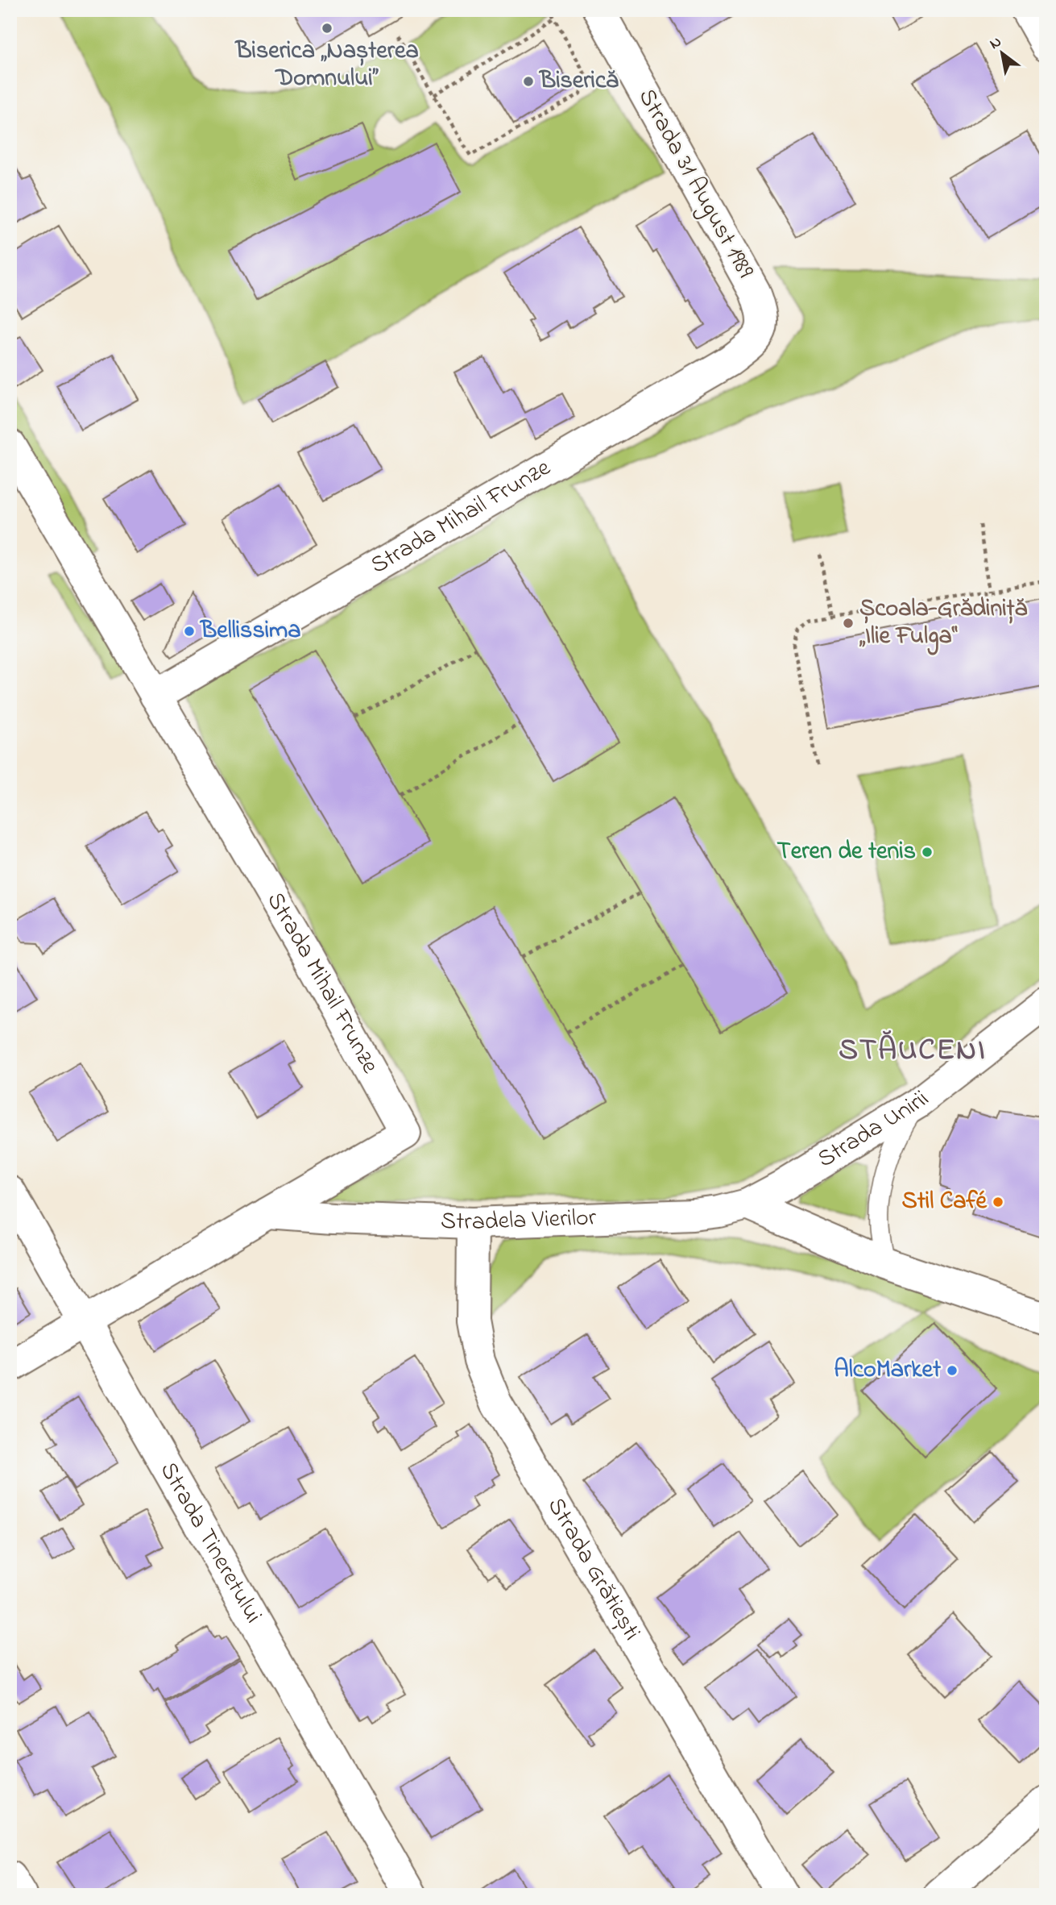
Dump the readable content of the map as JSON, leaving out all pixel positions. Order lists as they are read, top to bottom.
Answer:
{
  "streets": {
    "street": [
      "Strada 31 August 1989",
      "Strada Mihail Frunze",
      "Strada Unirii",
      "Stradela Vierilor",
      "Strada Tineretului",
      "Strada Grătiești"
    ]
  },
  "crossings": [
    ["Strada 31 August 1989", "Strada Mihail Frunze"],
    ["Strada Mihail Frunze", "Stradela Vierilor"],
    ["Strada Unirii", "Stradela Vierilor"],
    ["Stradela Vierilor", "Strada Grătiești"]
  ],
  "districts": ["STĂUCENI"],
  "places": [
    "Biserica „Nașterea Domnului”",
    "Biserică",
    "Școala-Grădiniță „Ilie Fulga“",
    "Bellissima",
    "Teren de tenis",
    "Stil Café",
    "AlcoMarket"
  ],
  "north": "top left"
}
